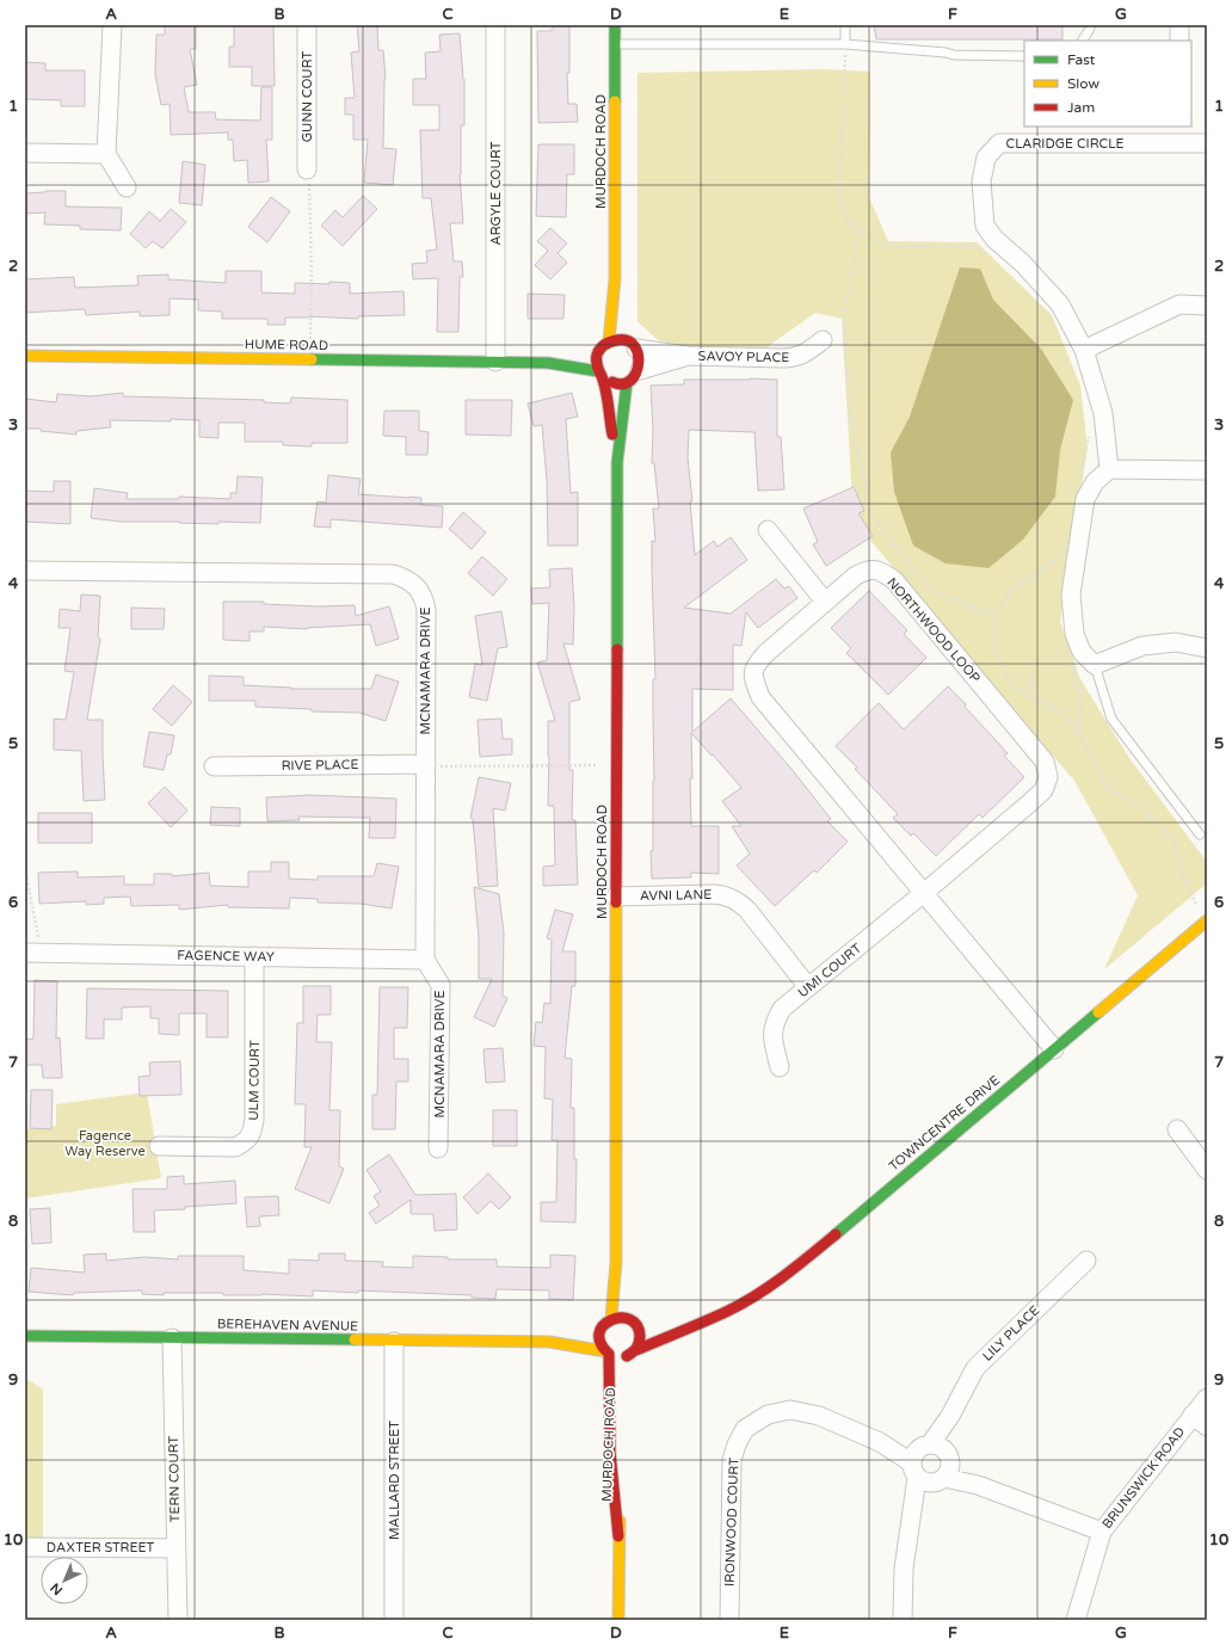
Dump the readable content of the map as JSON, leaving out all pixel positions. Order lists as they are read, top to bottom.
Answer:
{
  "streets": {
    "main road": [
      "MURDOCH ROAD",
      "HUME ROAD",
      "TOWNCENTRE DRIVE",
      "BEREHAVEN AVENUE"
    ],
    "street": [
      "GUNN COURT",
      "CLARIDGE CIRCLE",
      "ARGYLE COURT",
      "SAVOY PLACE",
      "NORTHWOOD LOOP",
      "MCNAMARA DRIVE",
      "RIVE PLACE",
      "AVNI LANE",
      "FAGENCE WAY",
      "UMI COURT",
      "ULM COURT",
      "LILY PLACE",
      "BRUNSWICK ROAD",
      "TERN COURT",
      "MALLARD STREET",
      "IRONWOOD COURT",
      "DAXTER STREET"
    ]
  },
  "crossings": [
    ["MURDOCH ROAD", "HUME ROAD"],
    ["MURDOCH ROAD", "SAVOY PLACE"],
    ["MURDOCH ROAD", "AVNI LANE"],
    ["MURDOCH ROAD", "TOWNCENTRE DRIVE"],
    ["MURDOCH ROAD", "BEREHAVEN AVENUE"],
    ["ARGYLE COURT", "HUME ROAD"],
    ["HUME ROAD", "SAVOY PLACE"],
    ["NORTHWOOD LOOP", "UMI COURT"],
    ["NORTHWOOD LOOP", "TOWNCENTRE DRIVE"],
    ["MCNAMARA DRIVE", "RIVE PLACE"],
    ["MCNAMARA DRIVE", "FAGENCE WAY"],
    ["AVNI LANE", "UMI COURT"],
    ["FAGENCE WAY", "ULM COURT"],
    ["TOWNCENTRE DRIVE", "BEREHAVEN AVENUE"],
    ["BEREHAVEN AVENUE", "TERN COURT"],
    ["BEREHAVEN AVENUE", "MALLARD STREET"],
    ["LILY PLACE", "IRONWOOD COURT"],
    ["BRUNSWICK ROAD", "IRONWOOD COURT"],
    ["TERN COURT", "DAXTER STREET"]
  ],
  "parks": ["Fagence Way Reserve"],
  "legend": ["Fast", "Slow", "Jam"],
  "north": "bottom left",
  "grid": {
    "columns": [
      "A",
      "B",
      "C",
      "D",
      "E",
      "F",
      "G"
    ],
    "rows": [
      "1",
      "2",
      "3",
      "4",
      "5",
      "6",
      "7",
      "8",
      "9",
      "10"
    ]
  }
}
